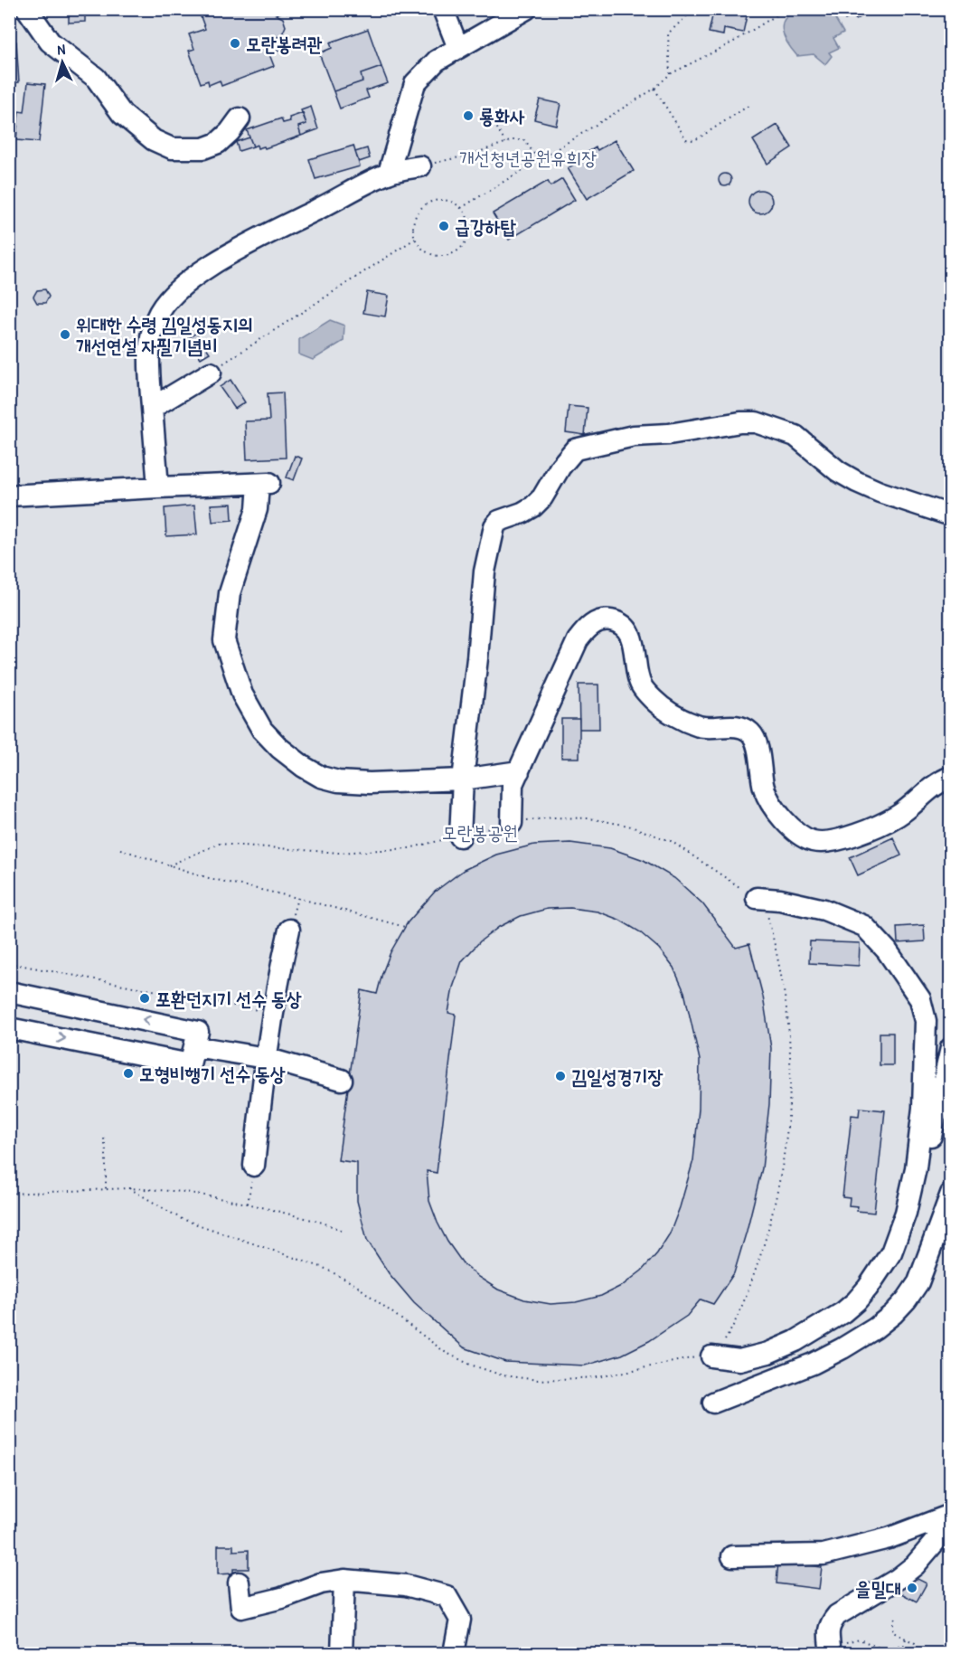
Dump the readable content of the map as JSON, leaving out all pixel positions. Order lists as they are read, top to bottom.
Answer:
{
  "parks": ["개선청년공원유희장", "모란봉공원"],
  "places": [
    "모란봉려관",
    "룡화사",
    "급강하탑",
    "위대한 수령 김일성동지의 개선연설 자필기념비",
    "포환던지기 선수 동상",
    "모형비행기 선수 동상",
    "김일성경기장",
    "을밀대"
  ],
  "north": "top"
}
